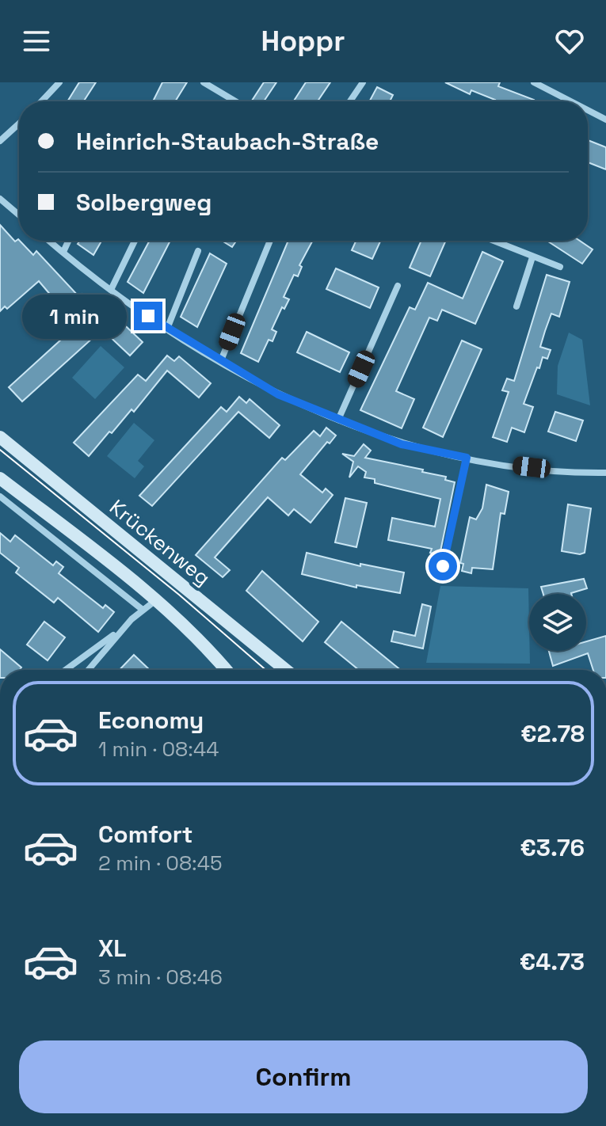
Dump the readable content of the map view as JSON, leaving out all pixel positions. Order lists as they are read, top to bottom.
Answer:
{
  "streets": {
    "main road": ["Krückenweg"]
  },
  "page": {
    "header": "Hoppr",
    "banner": ["Heinrich-Staubach-Straße", "Solbergweg"],
    "bubble": "1 min",
    "list": [
      {
        "name": "Economy",
        "note": "1 min · 08:44",
        "value": "€2.78"
      },
      {
        "name": "Comfort",
        "note": "2 min · 08:45",
        "value": "€3.76"
      },
      {
        "name": "XL",
        "note": "3 min · 08:46",
        "value": "€4.73"
      }
    ],
    "buttons": "Confirm"
  }
}
